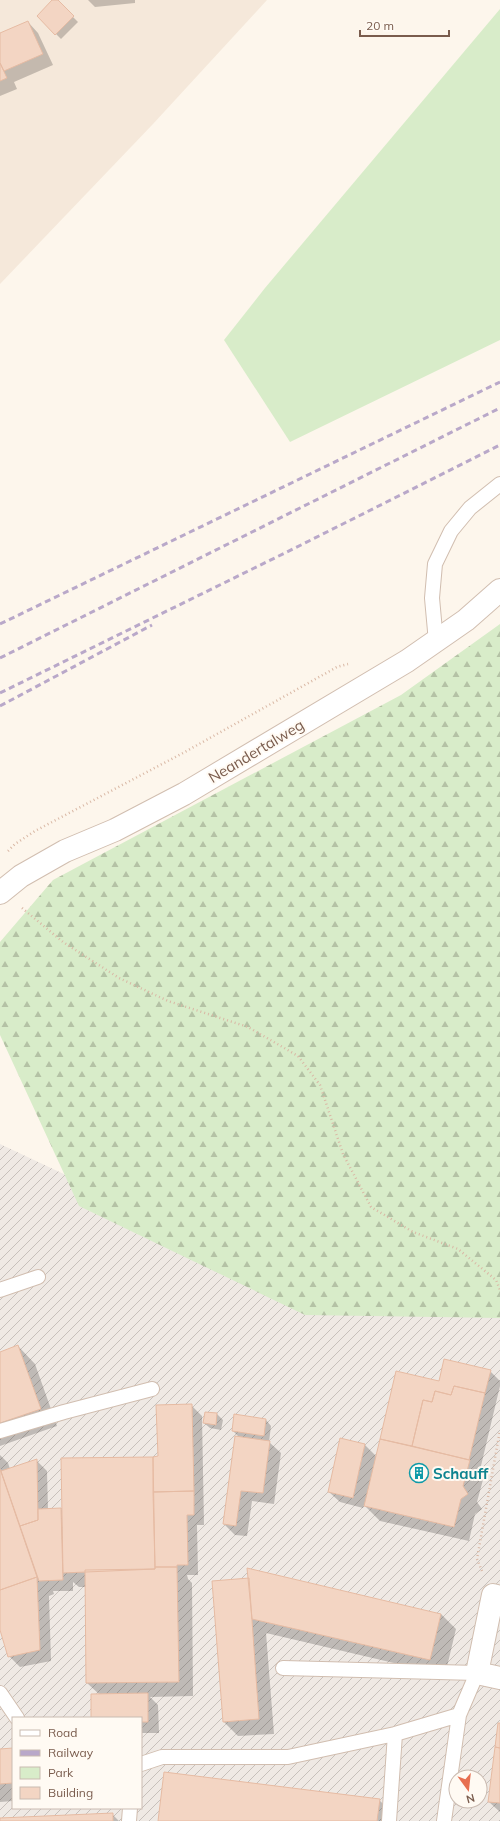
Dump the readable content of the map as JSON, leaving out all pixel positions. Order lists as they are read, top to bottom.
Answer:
{
  "streets": {
    "street": ["Neandertalweg"]
  },
  "places": {
    "building": ["Schauff"]
  },
  "legend": [
    "Road",
    "Railway",
    "Park",
    "Building"
  ],
  "scale_bar": "20 m",
  "north": "bottom"
}
